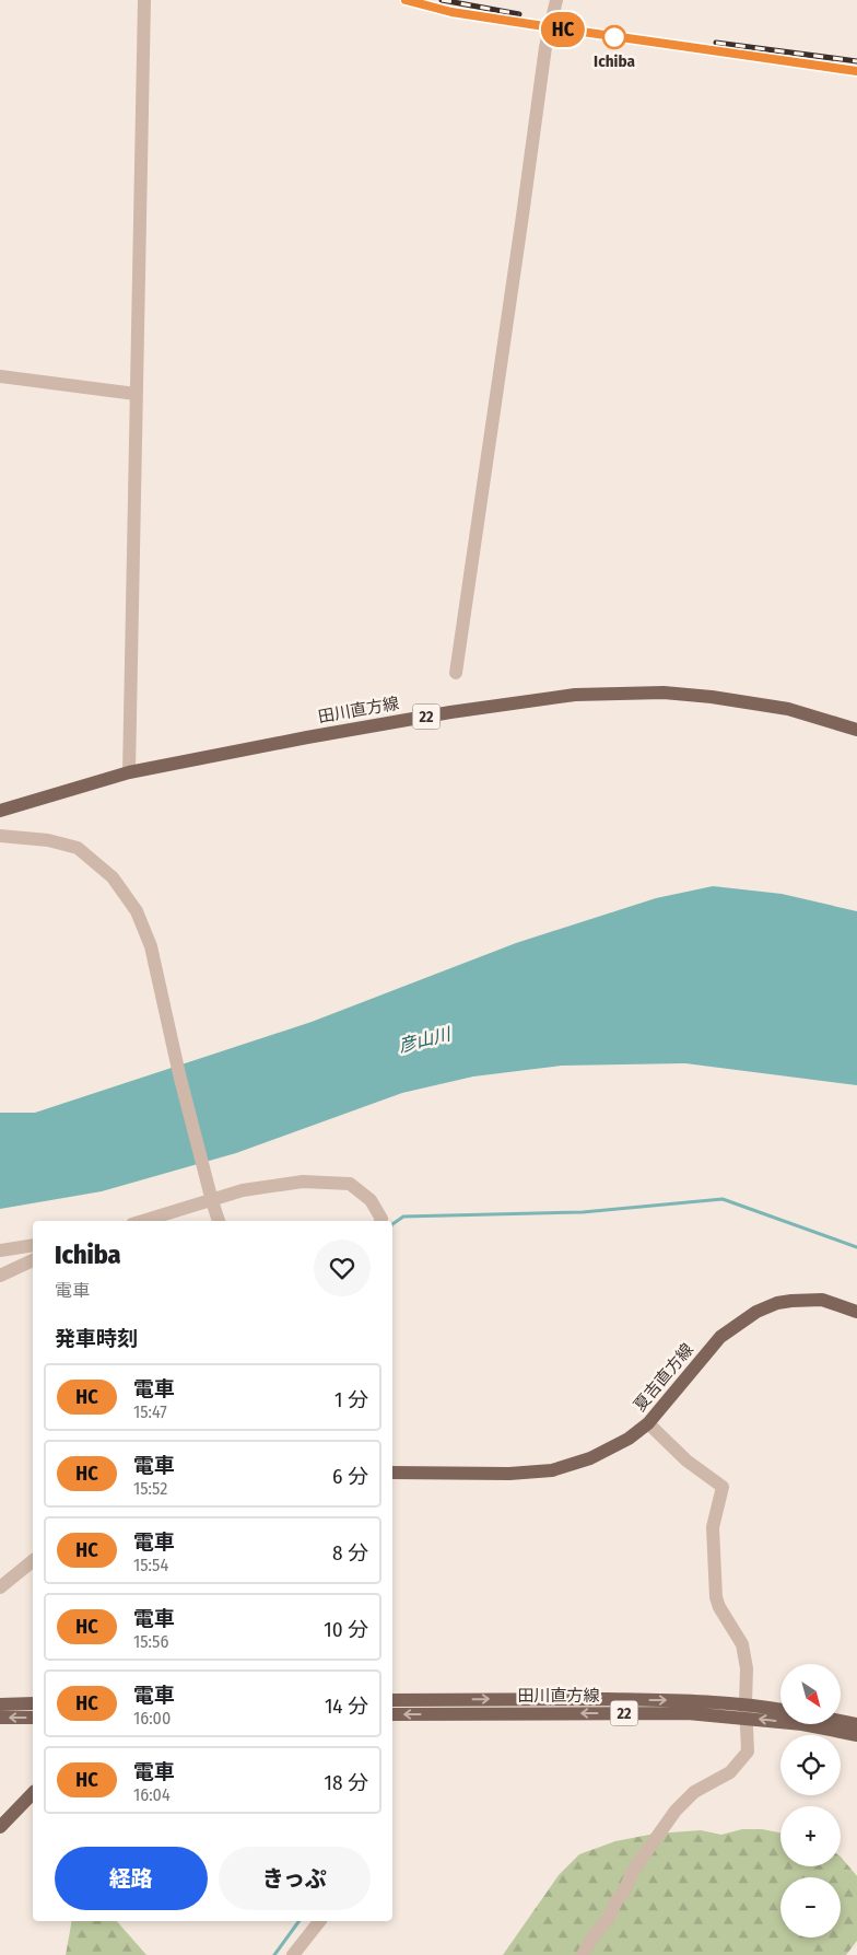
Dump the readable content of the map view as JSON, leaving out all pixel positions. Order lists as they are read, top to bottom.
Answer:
{
  "streets": {
    "main road": ["田川直方線", "22", "夏吉直方線"]
  },
  "water": ["彦山川"],
  "places": ["Ichiba"],
  "north": "bottom right",
  "page": {
    "on_map": "HC",
    "heading": [
      ["Ichiba", "電車"],
      "発車時刻"
    ],
    "list": [
      {
        "mark": "HC",
        "name": "電車",
        "note": "15:47",
        "value": "1 分"
      },
      {
        "mark": "HC",
        "name": "電車",
        "note": "15:52",
        "value": "6 分"
      },
      {
        "mark": "HC",
        "name": "電車",
        "note": "15:54",
        "value": "8 分"
      },
      {
        "mark": "HC",
        "name": "電車",
        "note": "15:56",
        "value": "10 分"
      },
      {
        "mark": "HC",
        "name": "電車",
        "note": "16:00",
        "value": "14 分"
      },
      {
        "mark": "HC",
        "name": "電車",
        "note": "16:04",
        "value": "18 分"
      }
    ],
    "map_buttons": ["+", "−"],
    "buttons": ["経路", "きっぷ"]
  }
}
